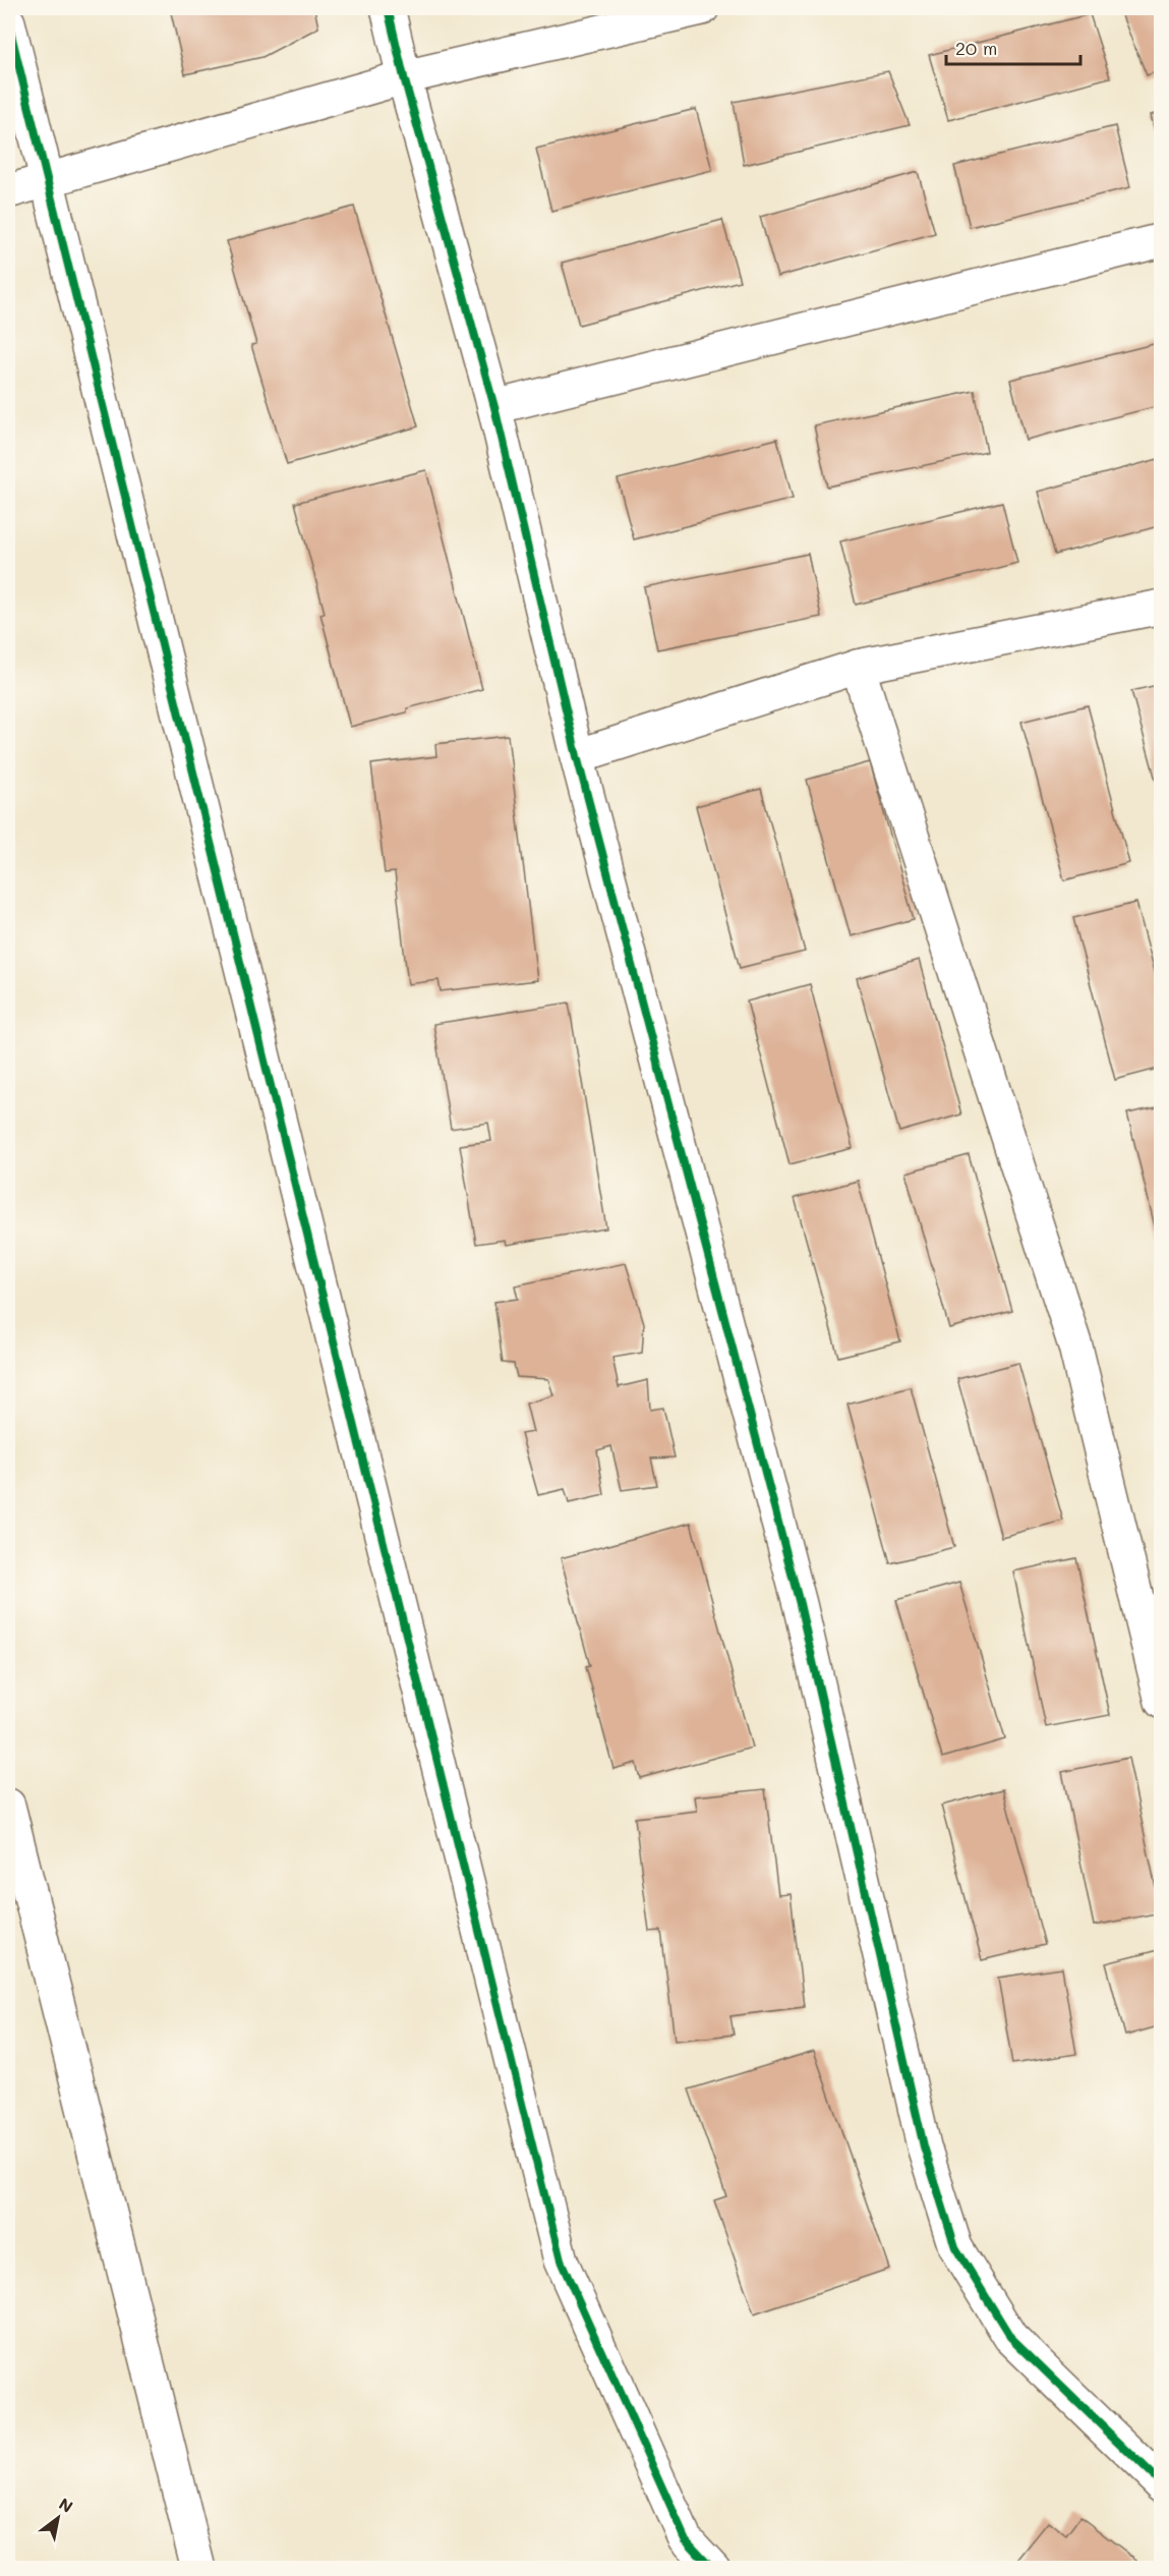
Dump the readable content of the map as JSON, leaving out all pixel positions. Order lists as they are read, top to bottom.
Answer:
{
  "scale_bar": "20 m",
  "north": "top right"
}
